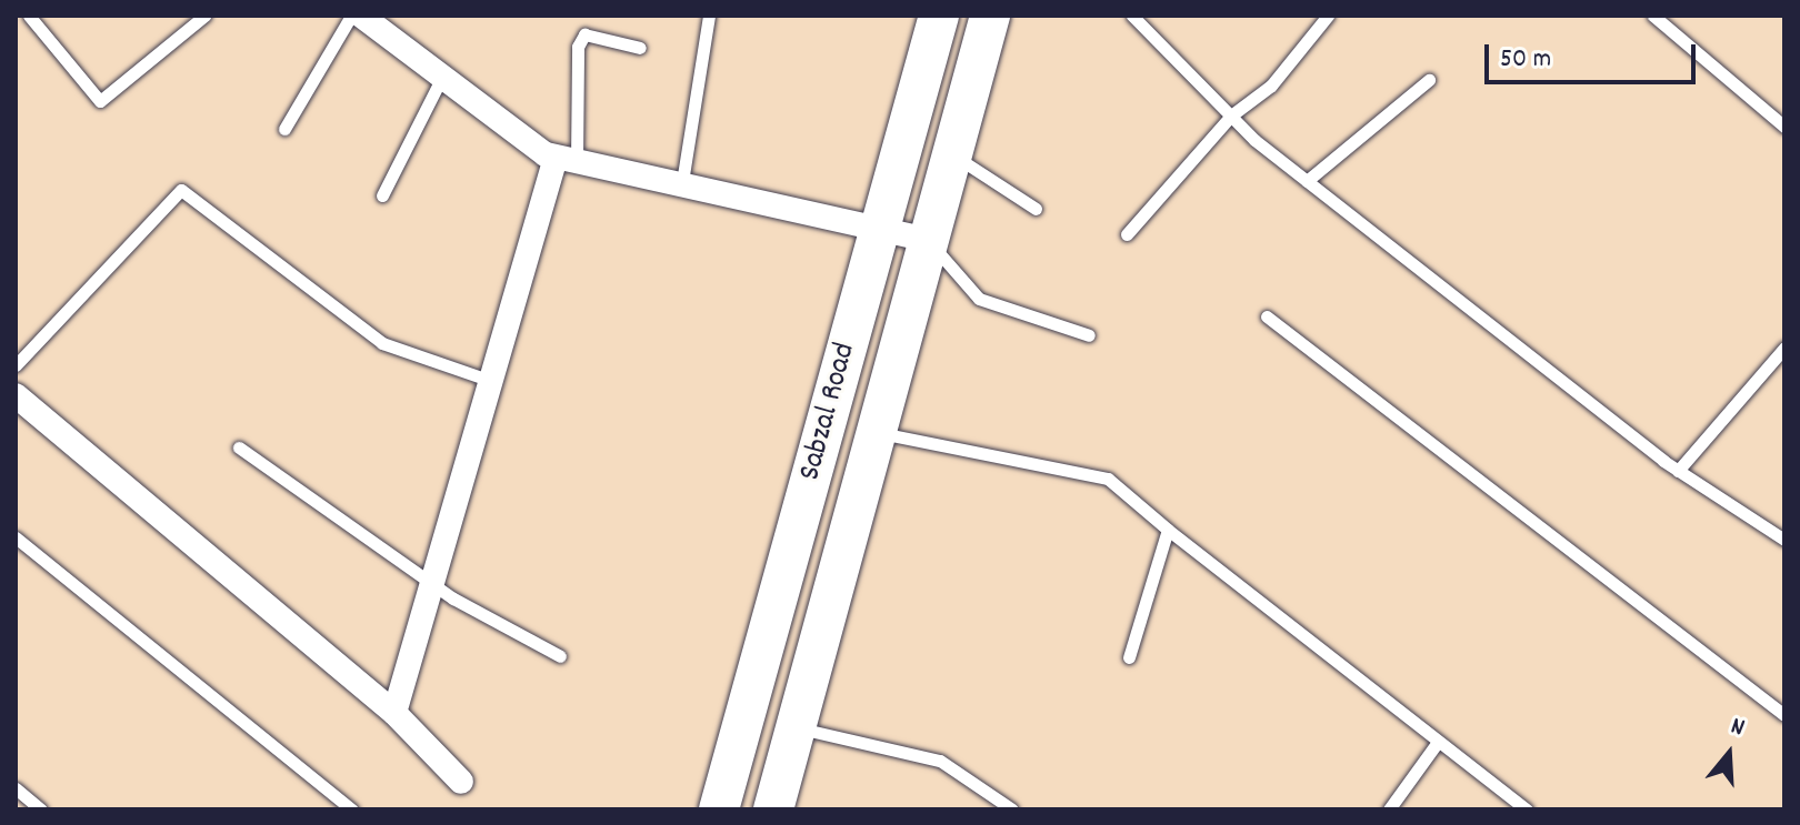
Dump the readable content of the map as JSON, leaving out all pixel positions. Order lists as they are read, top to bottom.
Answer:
{
  "streets": {
    "main road": ["Sabzal Road"]
  },
  "scale_bar": "50 m",
  "north": "top"
}
